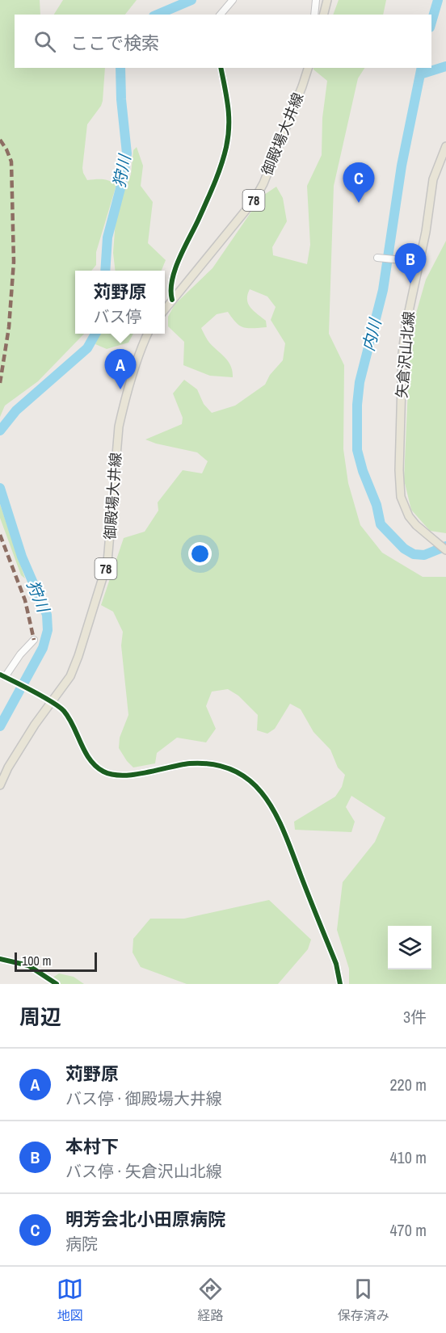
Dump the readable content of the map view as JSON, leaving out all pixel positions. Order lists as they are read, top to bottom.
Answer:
{
  "streets": {
    "main road": ["御殿場大井線", "78", "矢倉沢山北線"]
  },
  "water": ["狩川", "内川"],
  "scale_bar": "100 m",
  "page": {
    "search": "ここで検索",
    "pins": ["C", "B", "A"],
    "popup": ["苅野原", "バス停"],
    "scale": "100 m",
    "heading": ["周辺", "3件"],
    "list": [
      {
        "mark": "A",
        "name": "苅野原",
        "note": "バス停 · 御殿場大井線",
        "value": "220 m"
      },
      {
        "mark": "B",
        "name": "本村下",
        "note": "バス停 · 矢倉沢山北線",
        "value": "410 m"
      },
      {
        "mark": "C",
        "name": "明芳会北小田原病院",
        "note": "病院",
        "value": "470 m"
      }
    ],
    "nav": ["地図", "経路", "保存済み"]
  }
}
